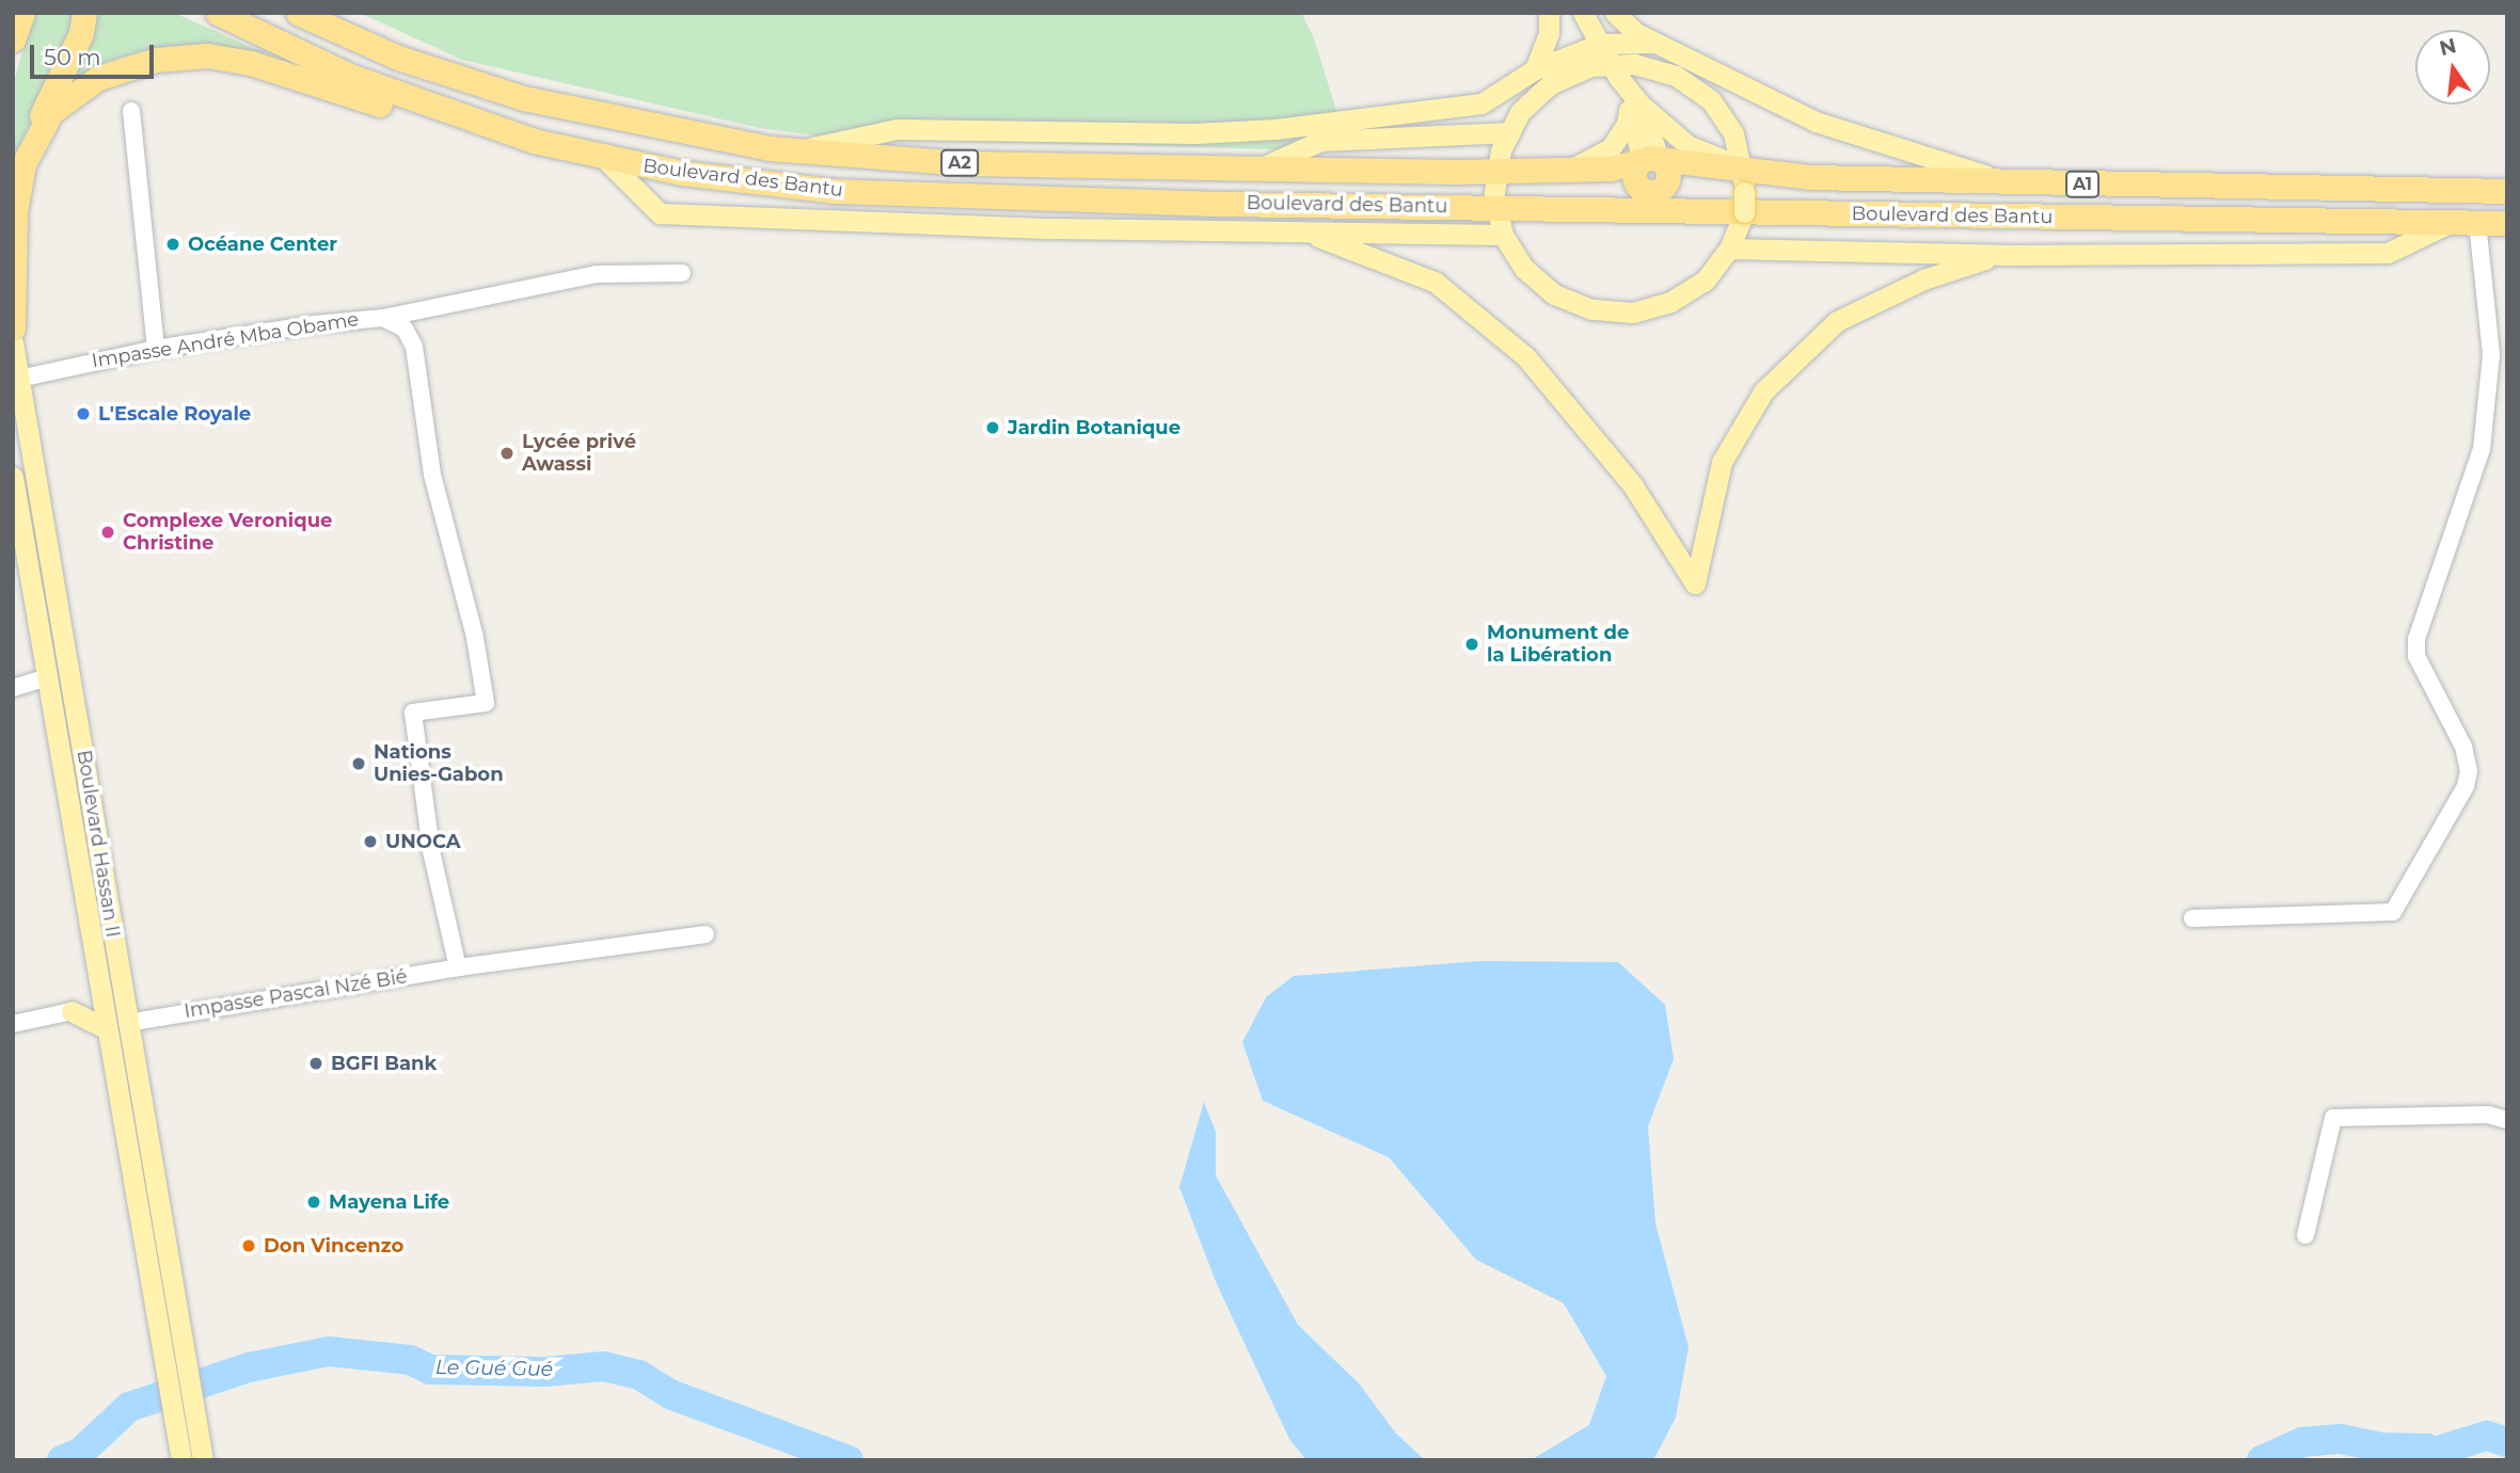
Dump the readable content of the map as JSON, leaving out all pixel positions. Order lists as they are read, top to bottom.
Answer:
{
  "streets": {
    "highway": ["A2", "Boulevard des Bantu", "A1"],
    "main road": ["Boulevard Hassan II"],
    "street": ["Impasse André Mba Obame", "Impasse Pascal Nzé Bié"]
  },
  "crossings": [
    ["Impasse André Mba Obame", "Boulevard Hassan II"],
    ["Impasse André Mba Obame", "Impasse Pascal Nzé Bié"],
    ["Boulevard Hassan II", "Impasse Pascal Nzé Bié"]
  ],
  "water": ["Le Gué Gué"],
  "places": [
    "Océane Center",
    "L'Escale Royale",
    "Jardin Botanique",
    "Lycée privé Awassi",
    "Complexe Veronique Christine",
    "Monument de la Libération",
    "Nations Unies-Gabon",
    "UNOCA",
    "BGFI Bank",
    "Mayena Life",
    "Don Vincenzo"
  ],
  "scale_bar": "50 m",
  "north": "top"
}
